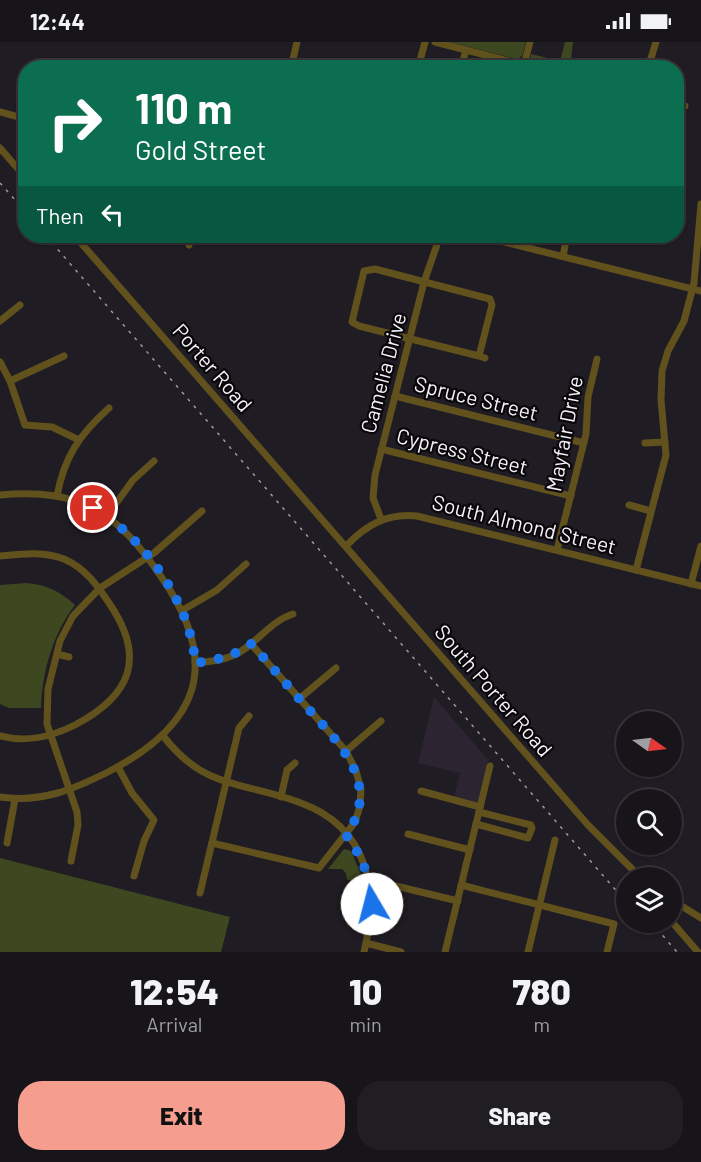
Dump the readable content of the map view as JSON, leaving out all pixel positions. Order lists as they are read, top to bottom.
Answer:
{
  "streets": {
    "street": [
      "Porter Road",
      "Camelia Drive",
      "Spruce Street",
      "Mayfair Drive",
      "Cypress Street",
      "South Almond Street",
      "South Porter Road"
    ]
  },
  "crossings": [
    ["Porter Road", "South Porter Road"],
    ["Camelia Drive", "Spruce Street"],
    ["Camelia Drive", "Cypress Street"],
    ["Camelia Drive", "South Almond Street"],
    ["Spruce Street", "Mayfair Drive"],
    ["Mayfair Drive", "Cypress Street"],
    ["Mayfair Drive", "South Almond Street"]
  ],
  "north": "right",
  "page": {
    "status": "12:44",
    "turn": ["110 m", "Gold Street"],
    "then": "Then",
    "eta": [
      "12:54",
      "Arrival",
      "10",
      "min",
      "780",
      "m"
    ],
    "buttons": ["Exit", "Share"]
  }
}
